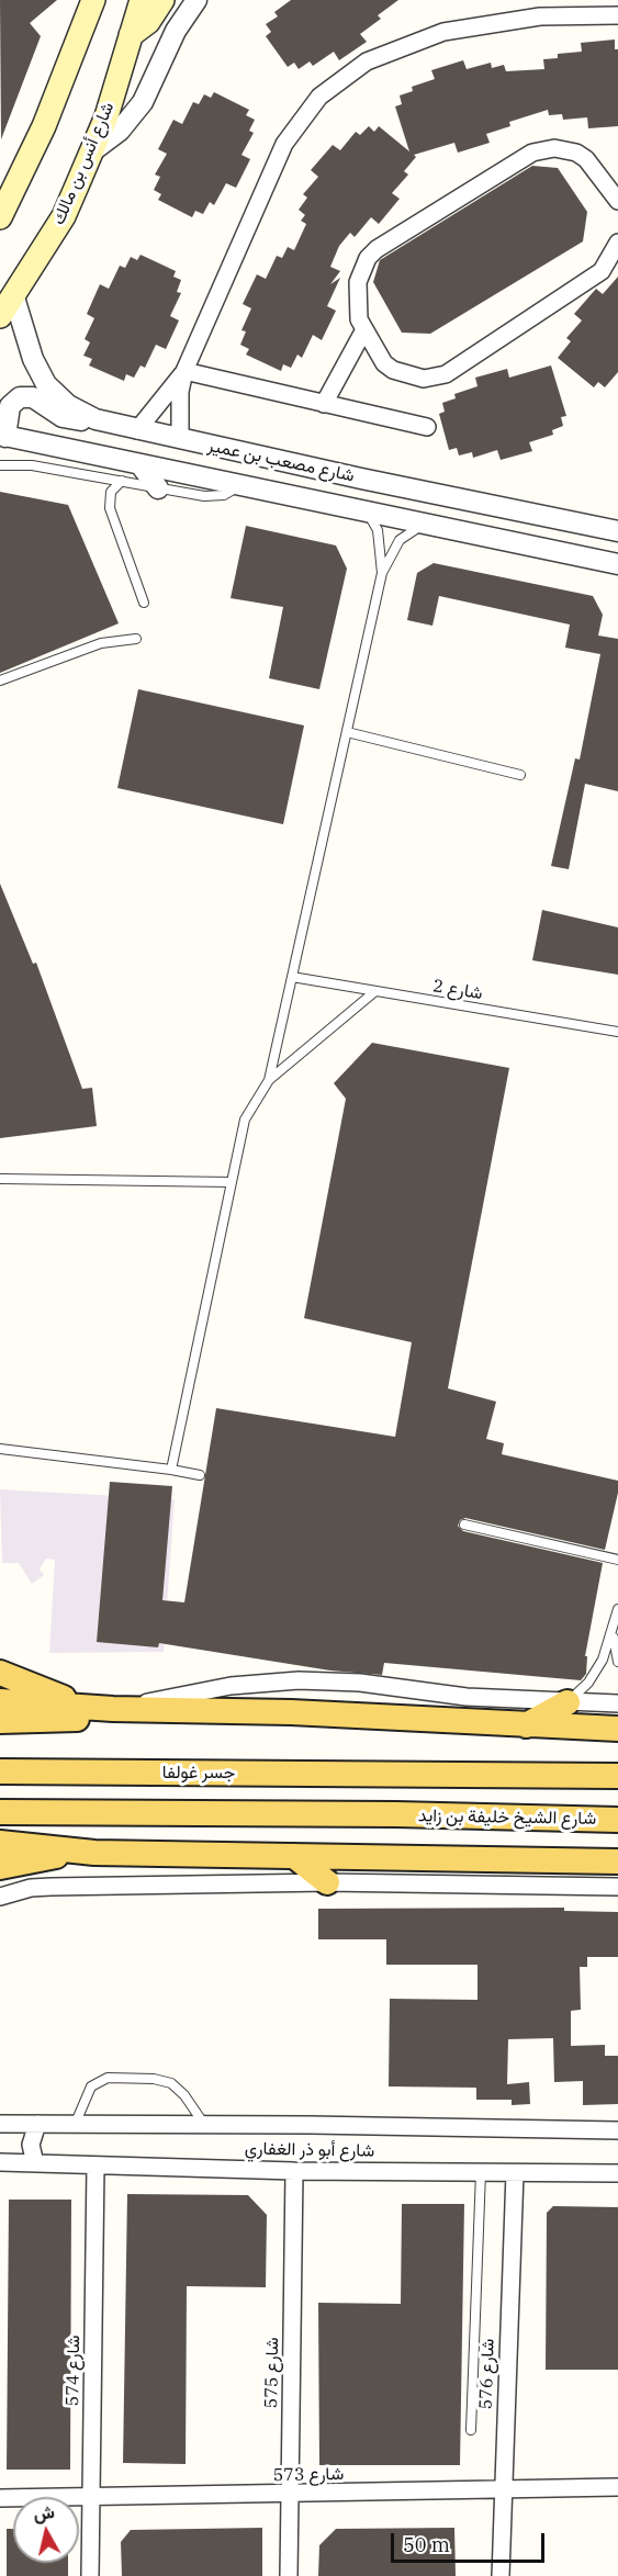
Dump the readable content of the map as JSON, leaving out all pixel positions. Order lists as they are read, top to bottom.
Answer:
{
  "streets": {
    "main road": ["شارع أنس بن مالك", "جسر غولفا", "شارع الشيخ خليفة بن زايد"],
    "street": [
      "شارع مصعب بن عمير",
      "شارع أبو ذر الغفاري",
      "شارع 574",
      "شارع 575",
      "شارع 576",
      "شارع 573"
    ],
    "lane": ["شارع 2"]
  },
  "crossings": [
    ["شارع أنس بن مالك", "شارع مصعب بن عمير"],
    ["شارع أبو ذر الغفاري", "شارع 574"],
    ["شارع أبو ذر الغفاري", "شارع 575"],
    ["شارع أبو ذر الغفاري", "شارع 576"],
    ["شارع 574", "شارع 573"],
    ["شارع 575", "شارع 573"],
    ["شارع 576", "شارع 573"]
  ],
  "scale_bar": "50 m",
  "north": "top"
}
